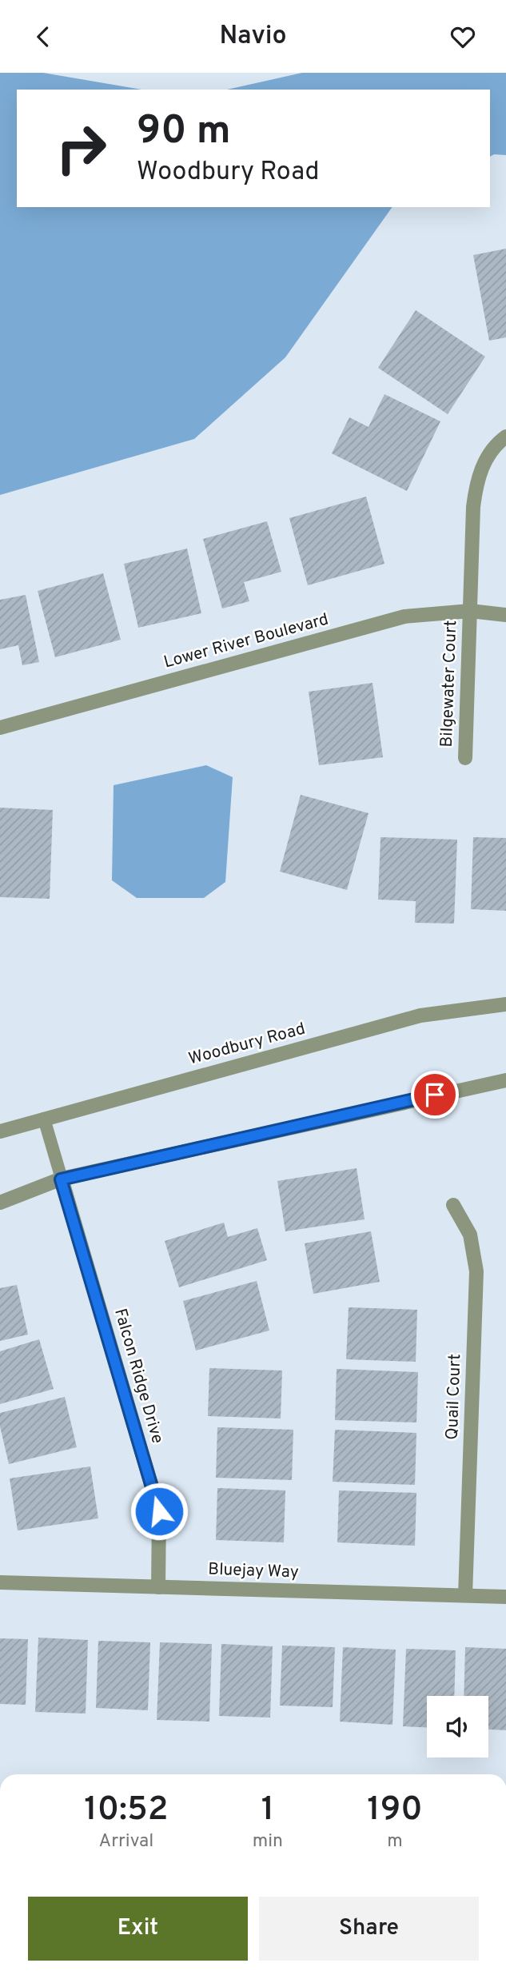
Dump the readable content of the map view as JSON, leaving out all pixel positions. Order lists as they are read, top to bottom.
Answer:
{
  "streets": {
    "street": [
      "Lower River Boulevard",
      "Bilgewater Court",
      "Woodbury Road",
      "Falcon Ridge Drive",
      "Quail Court",
      "Bluejay Way"
    ]
  },
  "crossings": [
    ["Lower River Boulevard", "Bilgewater Court"],
    ["Falcon Ridge Drive", "Bluejay Way"],
    ["Quail Court", "Bluejay Way"]
  ],
  "page": {
    "header": "Navio",
    "turn": ["90 m", "Woodbury Road"],
    "eta": [
      "10:52",
      "Arrival",
      "1",
      "min",
      "190",
      "m"
    ],
    "buttons": ["Exit", "Share"]
  }
}
